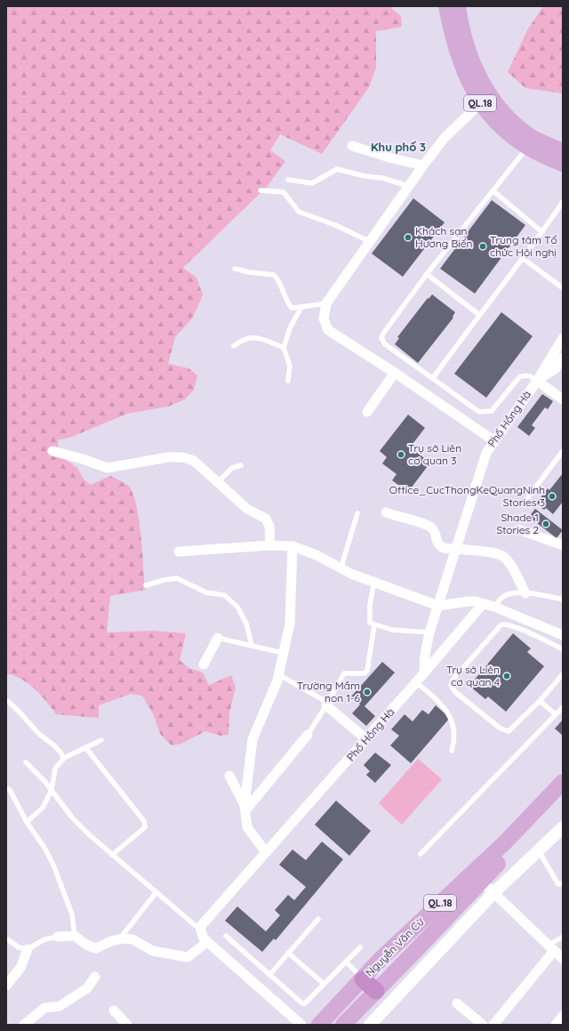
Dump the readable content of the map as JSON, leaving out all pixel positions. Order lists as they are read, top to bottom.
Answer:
{
  "streets": {
    "main road": ["QL.18", "Nguyễn Văn Cừ"],
    "street": ["Phố Hồng Hà"]
  },
  "districts": ["Khu phố 3"],
  "places": [
    "Khách sạn Hương Biển",
    "Trung tâm Tổ chức Hội nghị",
    "Trụ sở Liên cơ quan 3",
    "Office_CucThongKeQuangNinh Stories 3",
    "Shade 1 Stories 2",
    "Trụ sở Liên cơ quan 4",
    "Trường Mầm non 1-6"
  ]
}
